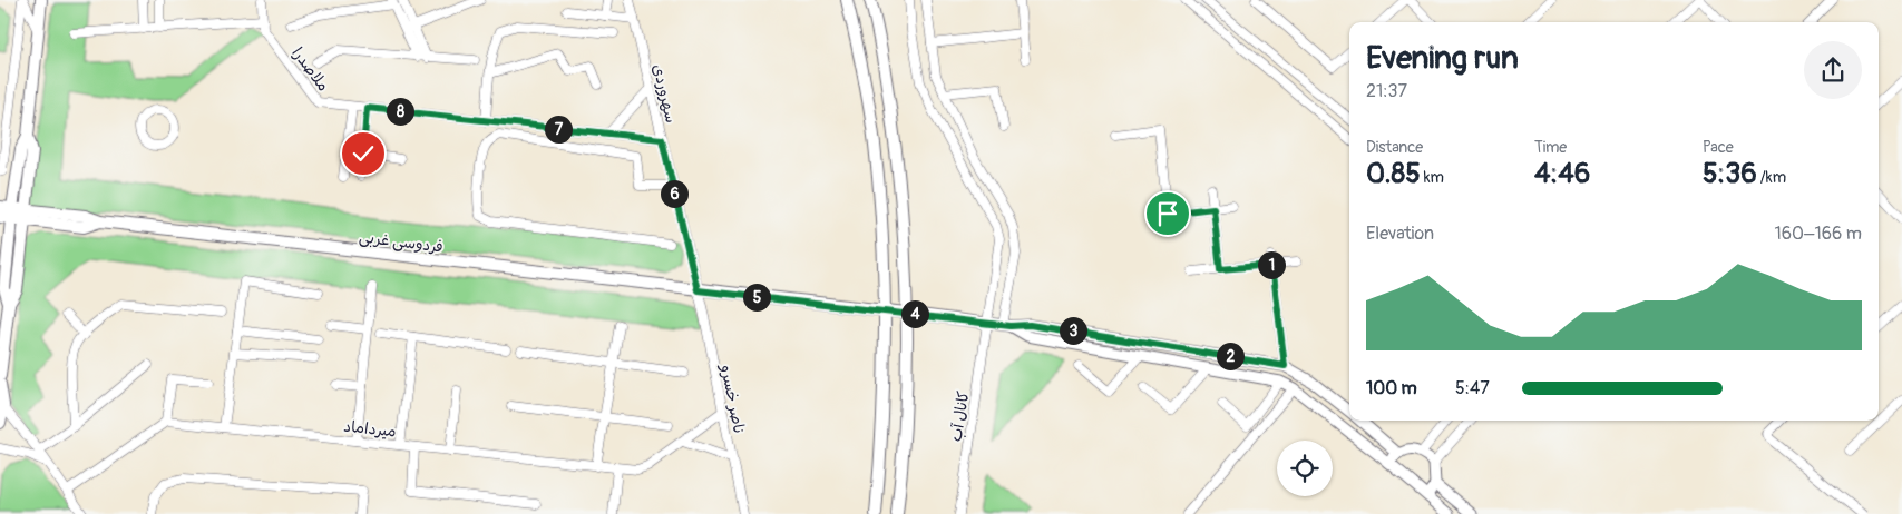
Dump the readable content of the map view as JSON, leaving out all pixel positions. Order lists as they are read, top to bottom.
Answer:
{
  "streets": {
    "main road": ["فردوسی غربی"],
    "street": [
      "ملاصدرا",
      "سهروردی",
      "ناصر خسرو",
      "کانال آب",
      "میرداماد"
    ]
  },
  "crossings": [
    ["ملاصدرا", "سهروردی"],
    ["سهروردی", "فردوسی غربی"],
    ["سهروردی", "ناصر خسرو"],
    ["فردوسی غربی", "ناصر خسرو"],
    ["ناصر خسرو", "میرداماد"]
  ],
  "page": {
    "heading": ["Evening run", "21:37"],
    "pins": [
      "8",
      "7",
      "6",
      "1",
      "5",
      "4",
      "3",
      "2"
    ],
    "stats": [
      ["Distance", "0.85 km"],
      ["Time", "4:46"],
      ["Pace", "5:36 /km"]
    ],
    "chart": ["Elevation", "160–166 m"],
    "list": [
      {
        "name": "100 m",
        "note": "5:47"
      }
    ]
  }
}
